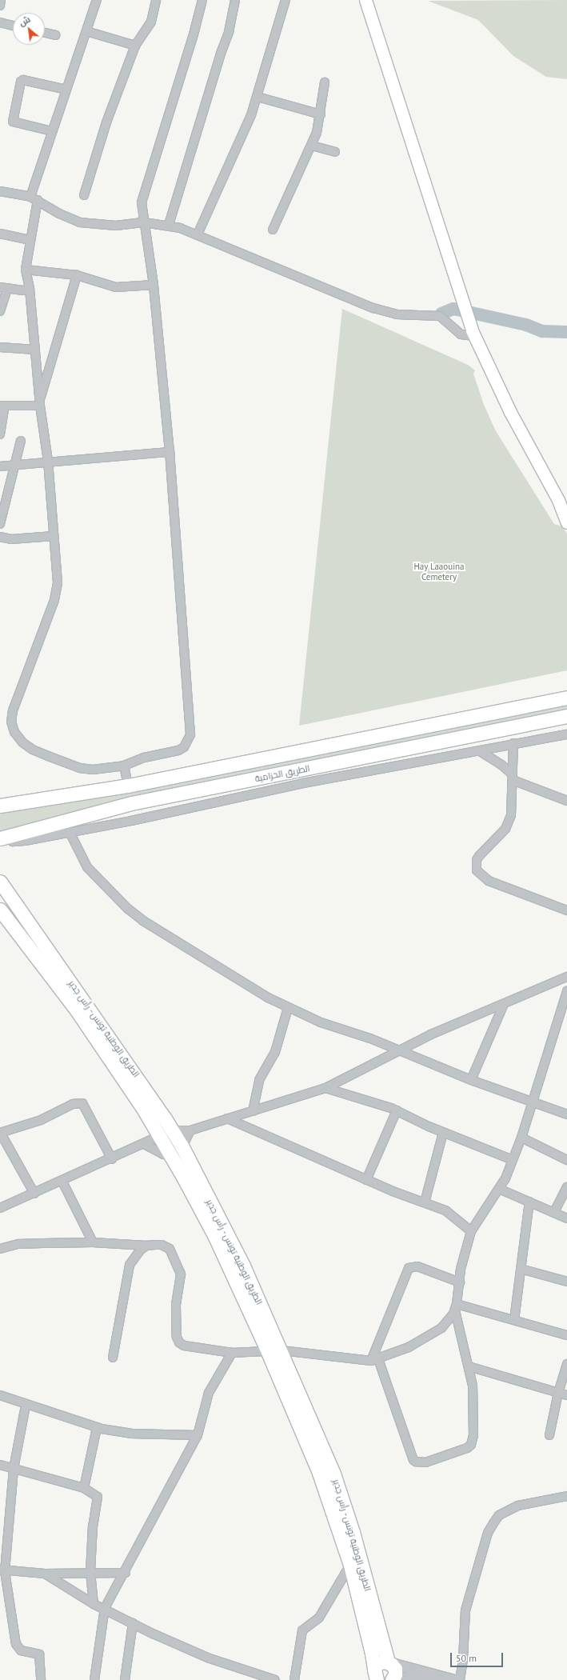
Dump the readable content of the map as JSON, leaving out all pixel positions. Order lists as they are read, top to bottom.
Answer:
{
  "streets": {
    "highway": ["الطريق الحزامية", "الطريق الوطنية تونس - رأس جدير"]
  },
  "parks": ["Hay Laaouina Cemetery"],
  "scale_bar": "50 m",
  "north": "top left"
}
